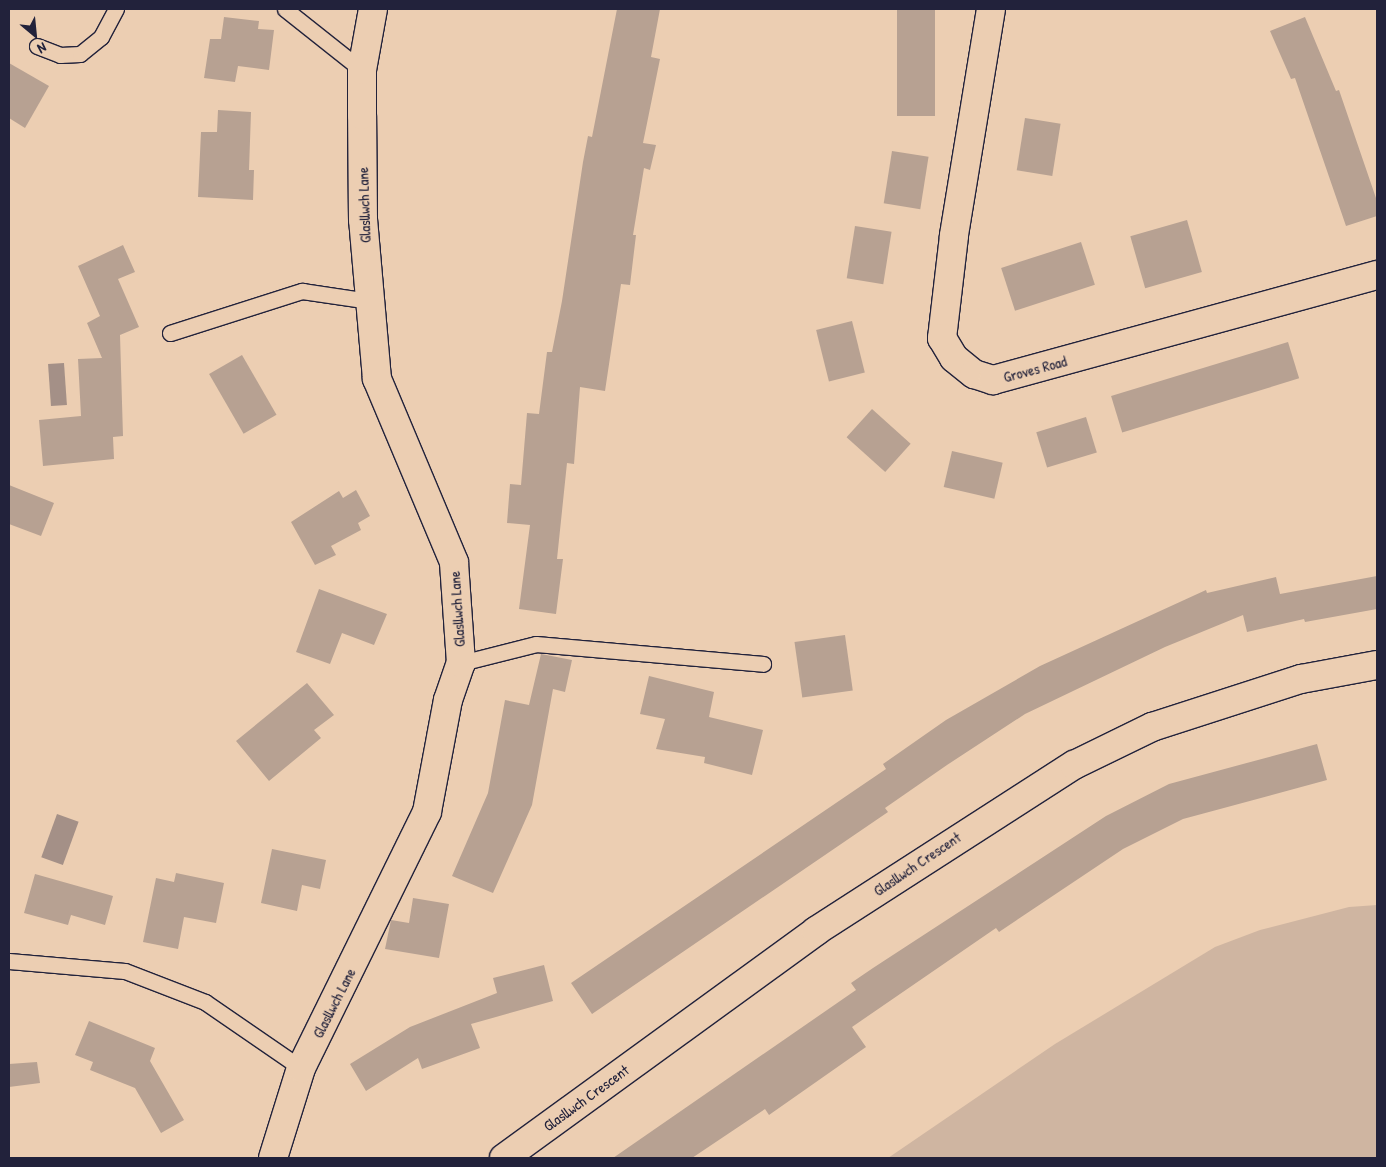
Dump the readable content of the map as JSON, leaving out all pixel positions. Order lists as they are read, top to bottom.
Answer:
{
  "streets": {
    "street": ["Glasllwch Lane", "Groves Road", "Glasllwch Crescent"]
  },
  "north": "bottom right"
}
